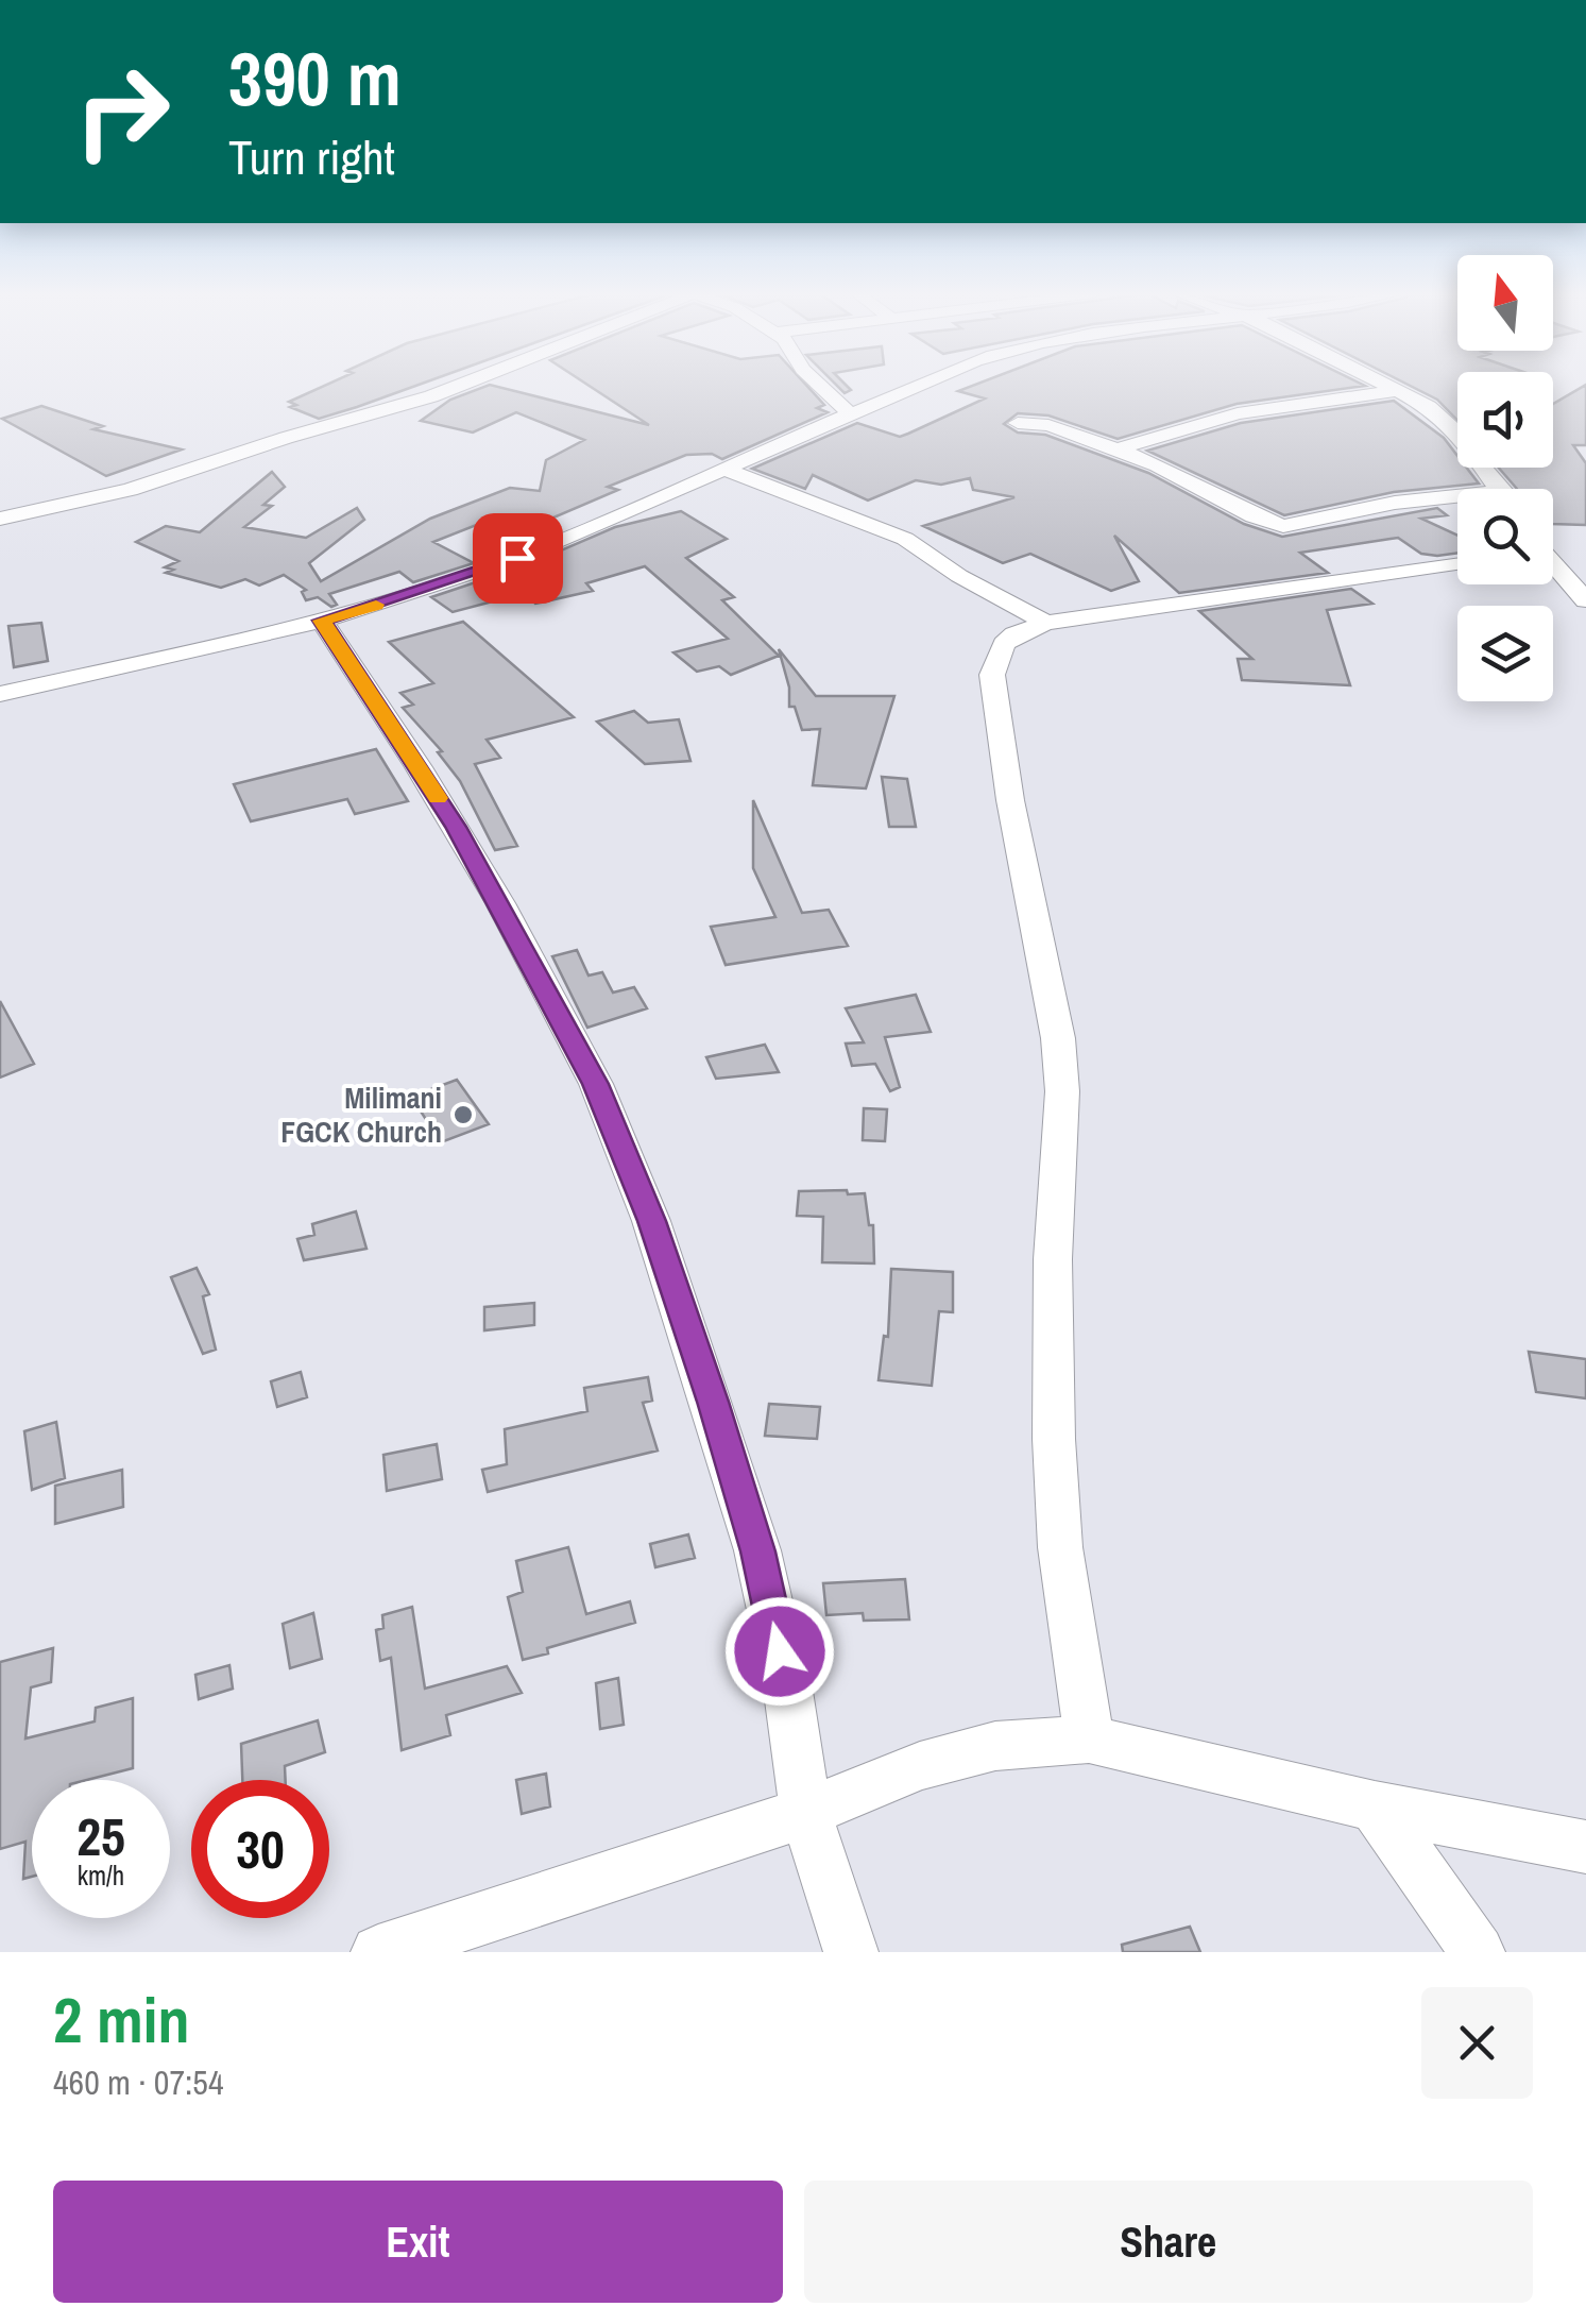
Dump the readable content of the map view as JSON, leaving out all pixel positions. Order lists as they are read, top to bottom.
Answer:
{
  "places": ["Milimani FGCK Church"],
  "north": "top",
  "page": {
    "turn": ["390 m", "Turn right"],
    "speed": "25 km/h",
    "limit": "30",
    "heading": ["2 min", "460 m · 07:54"],
    "buttons": ["Exit", "Share"]
  }
}
